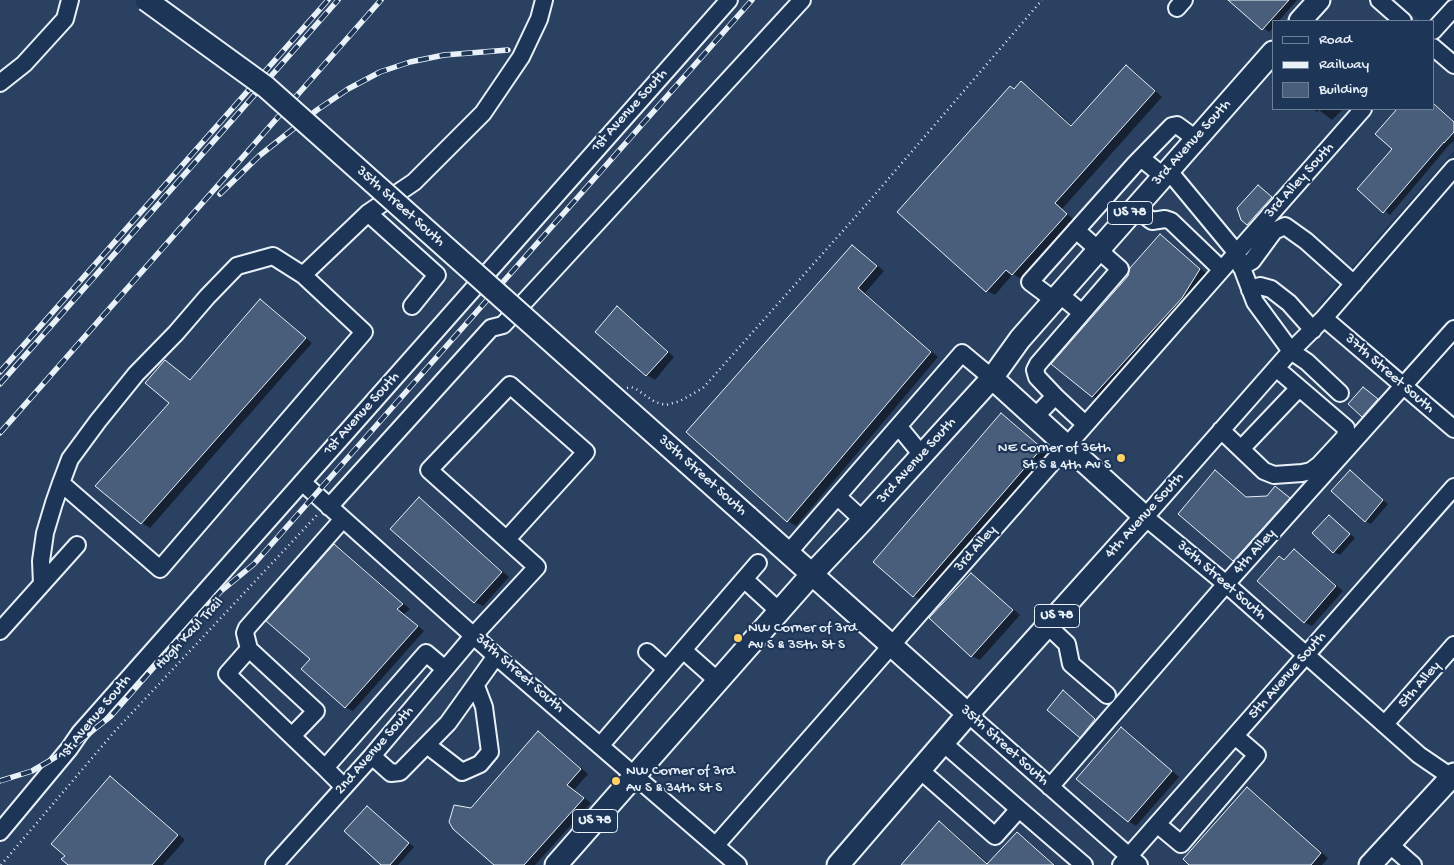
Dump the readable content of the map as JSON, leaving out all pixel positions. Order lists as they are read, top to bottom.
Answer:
{
  "streets": {
    "main road": [
      "3rd Avenue South",
      "35th Street South",
      "US 78",
      "4th Avenue South",
      "36th Street South"
    ],
    "street": [
      "1st Avenue South",
      "3rd Alley South",
      "37th Street South",
      "3rd Alley",
      "4th Alley",
      "34th Street South",
      "5th Avenue South",
      "5th Alley",
      "2nd Avenue South"
    ],
    "path": ["Hugh Kaul Trail"]
  },
  "crossings": [
    ["1st Avenue South", "34th Street South"],
    ["3rd Avenue South", "35th Street South"],
    ["3rd Avenue South", "36th Street South"],
    ["3rd Avenue South", "34th Street South"],
    ["3rd Alley South", "3rd Alley"],
    ["35th Street South", "4th Avenue South"],
    ["35th Street South", "3rd Alley"],
    ["35th Street South", "4th Alley"],
    ["35th Street South", "5th Avenue South"],
    ["37th Street South", "4th Avenue South"],
    ["37th Street South", "4th Alley"],
    ["4th Avenue South", "36th Street South"],
    ["3rd Alley", "36th Street South"],
    ["3rd Alley", "34th Street South"],
    ["4th Alley", "36th Street South"],
    ["36th Street South", "5th Avenue South"],
    ["36th Street South", "5th Alley"],
    ["Hugh Kaul Trail", "34th Street South"],
    ["34th Street South", "2nd Avenue South"]
  ],
  "places": ["NE Corner of 36th St S & 4th Av S", "NW Corner of 3rd Av S & 35th St S", "NW Corner of 3rd Av S & 34th St S"],
  "legend": ["Road", "Railway", "Building"]
}
